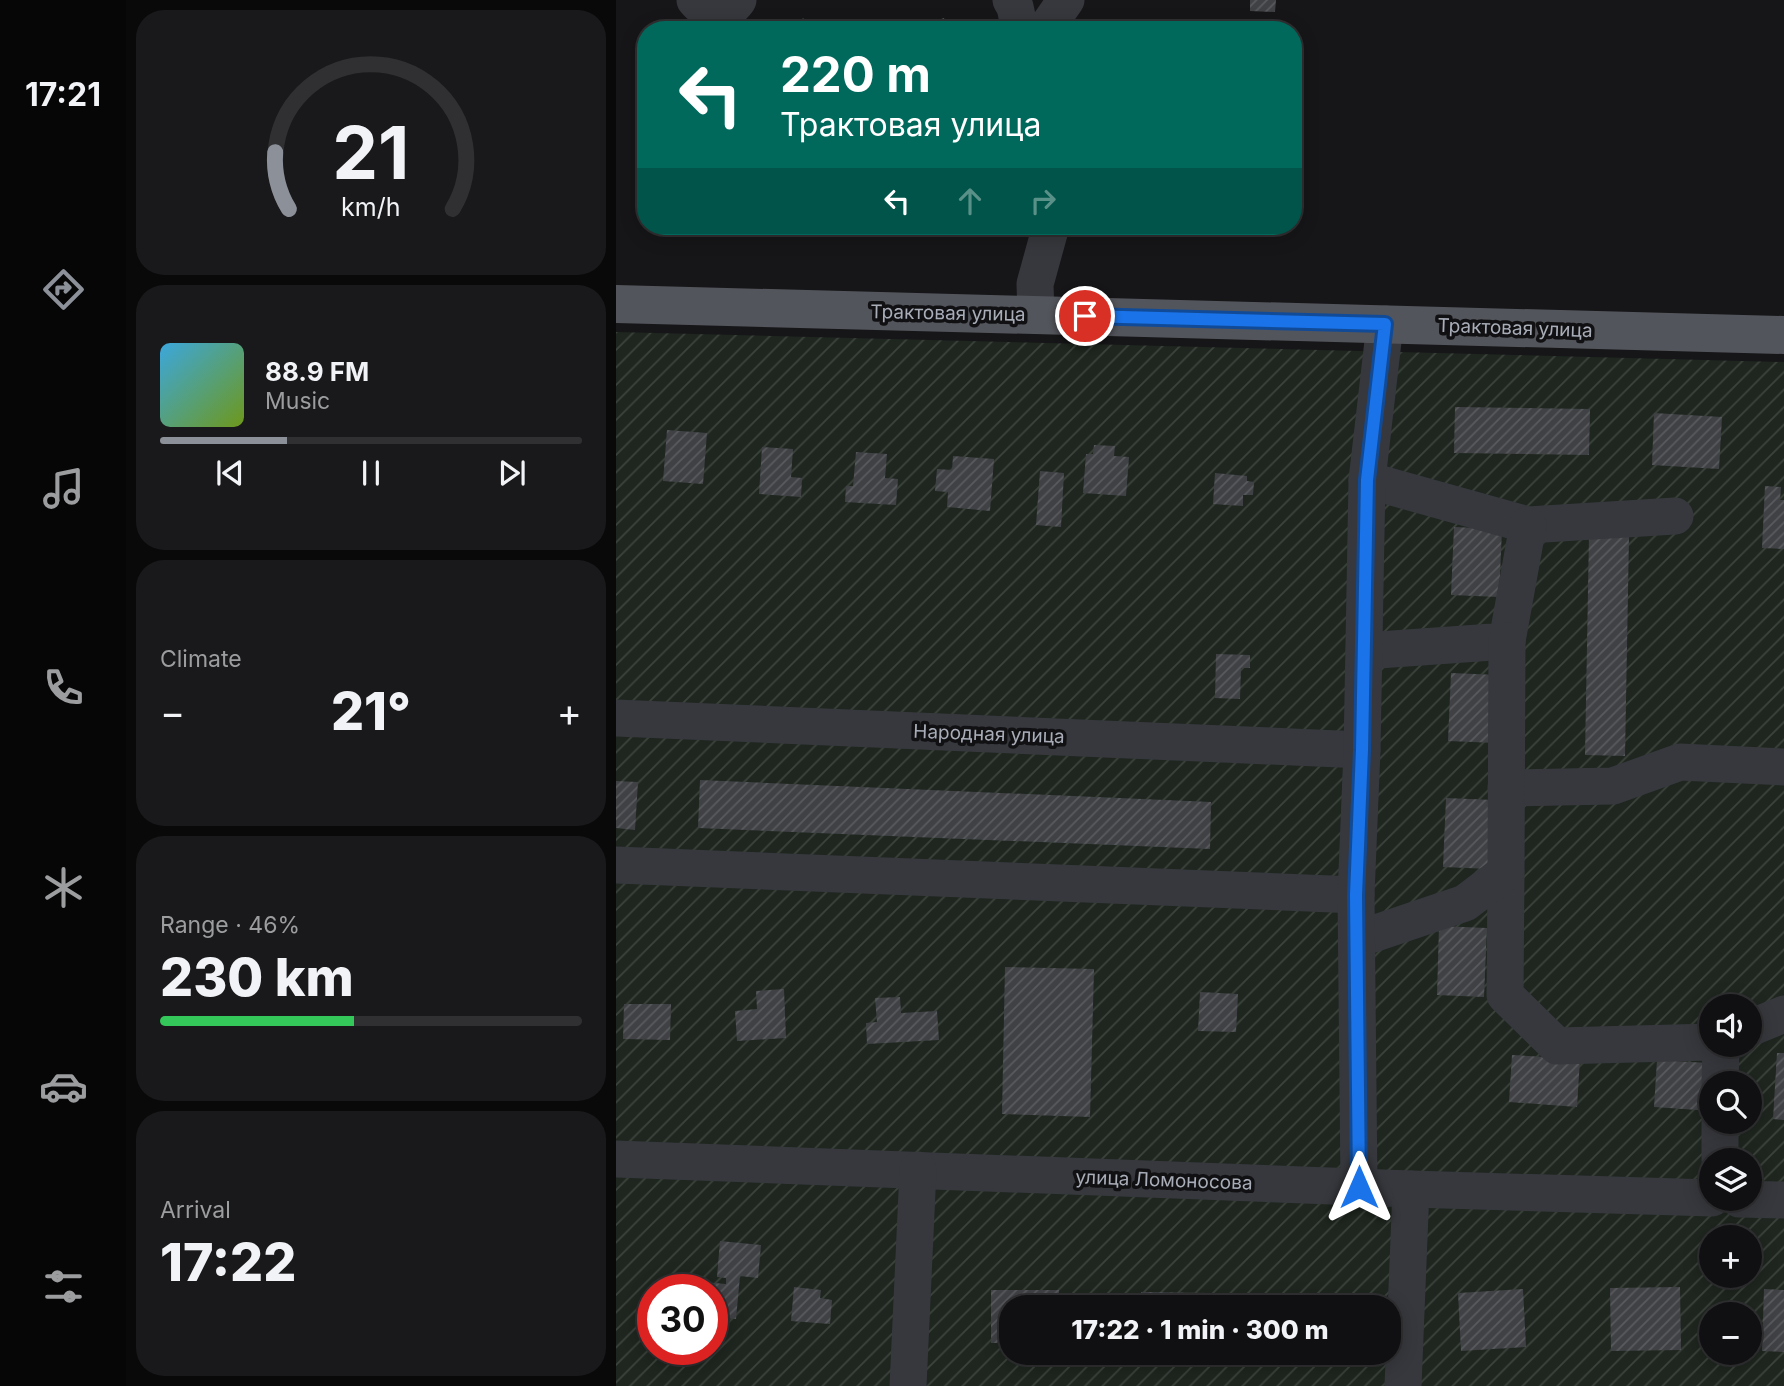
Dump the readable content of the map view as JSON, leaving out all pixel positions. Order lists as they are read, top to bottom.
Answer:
{
  "streets": {
    "main road": ["Трактовая улица"],
    "street": ["Народная улица", "улица Ломоносова"]
  },
  "page": {
    "tabs": "17:21",
    "turn": ["220 m", "Трактовая улица"],
    "song": ["88.9 FM", "Music"],
    "tile": [
      "Climate",
      ["Range · 46%", "230 km"],
      ["Arrival", "17:22"]
    ],
    "heat": ["−", "21°", "+"],
    "map_buttons": ["+", "−"],
    "limit": "30",
    "trip": "17:22 · 1 min · 300 m",
    "gauge": ["21", "km/h"]
  }
}
